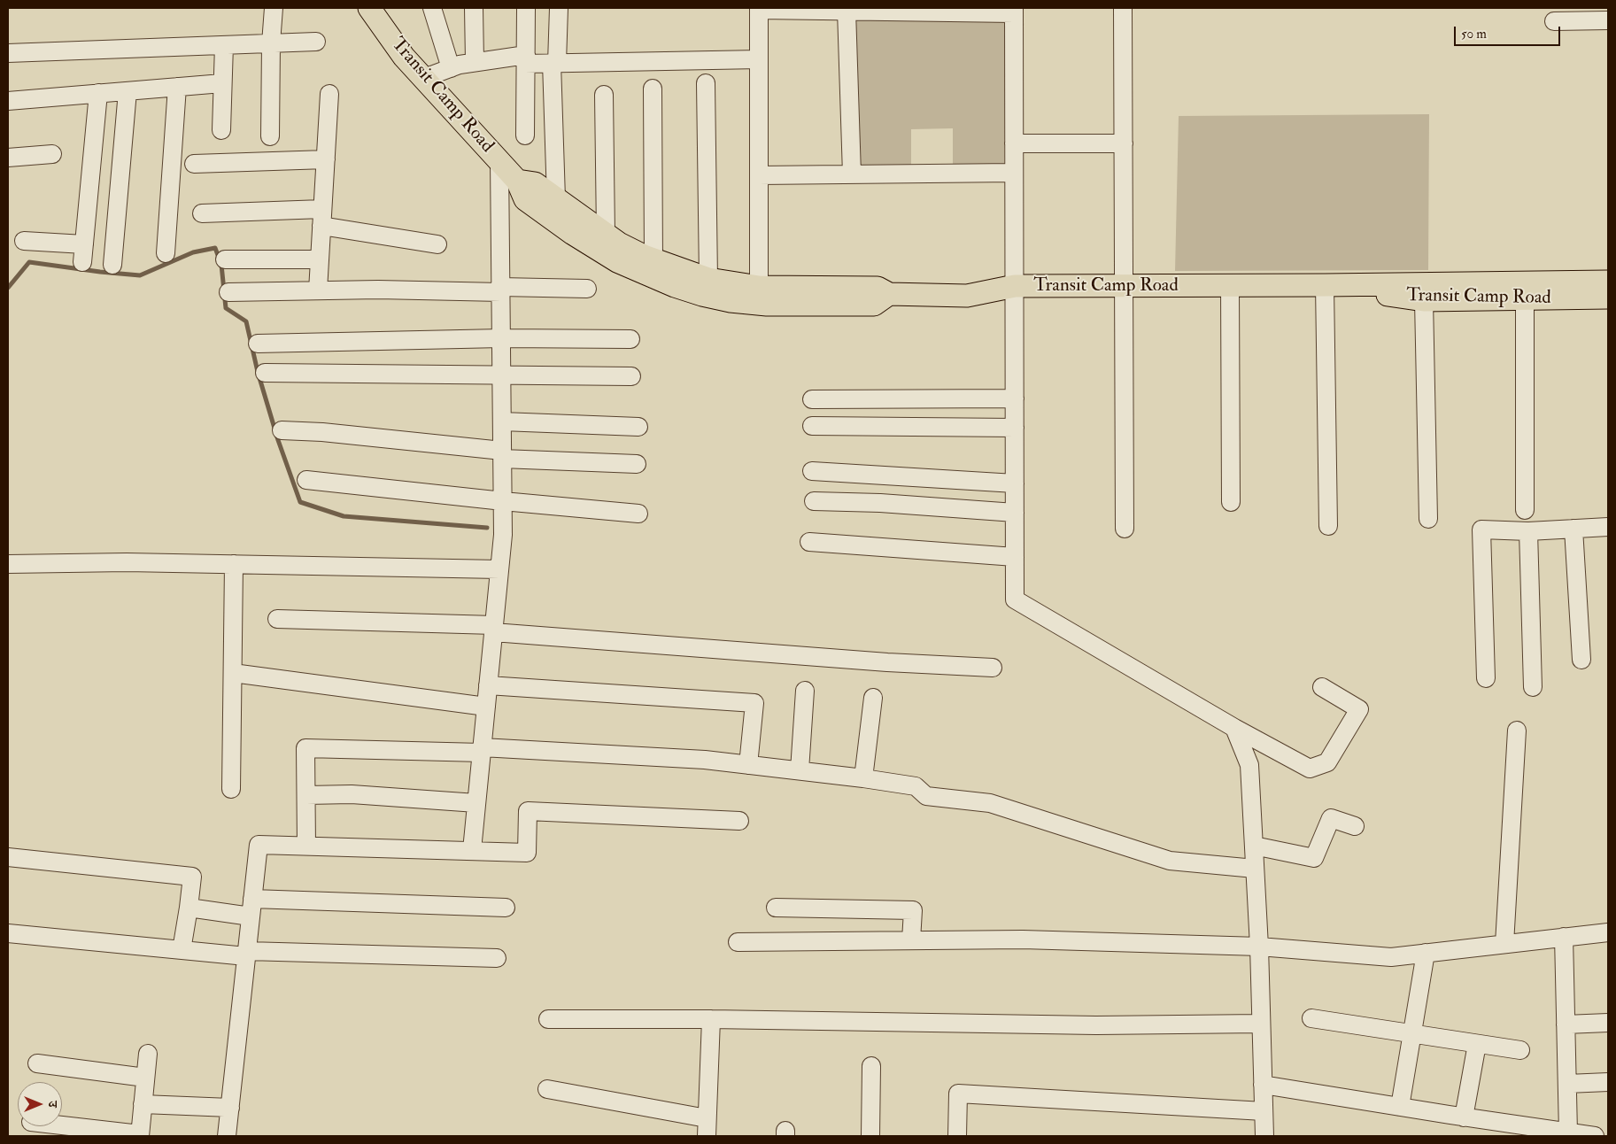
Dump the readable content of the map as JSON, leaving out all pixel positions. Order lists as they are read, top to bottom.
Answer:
{
  "streets": {
    "main road": ["Transit Camp Road"]
  },
  "scale_bar": "50 m",
  "north": "right"
}
